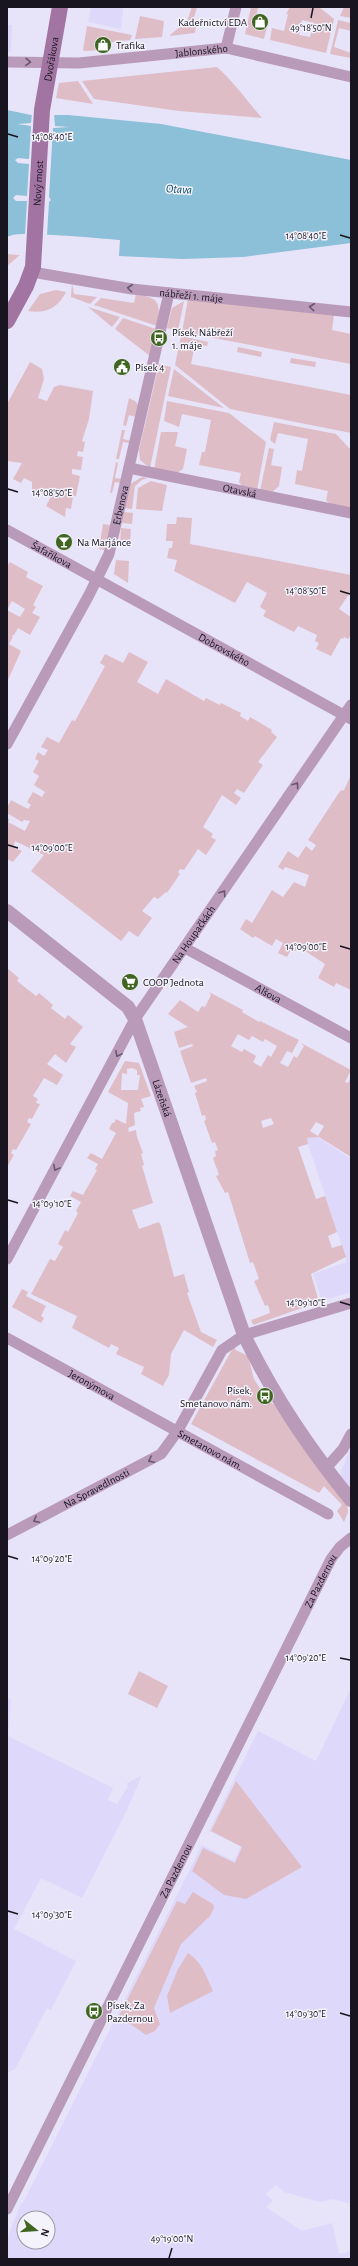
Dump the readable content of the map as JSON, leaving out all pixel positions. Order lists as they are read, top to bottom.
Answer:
{
  "streets": {
    "main road": ["Dvořákova", "Nový most"],
    "street": [
      "Jablonského",
      "nábřeží 1. máje",
      "Otavská",
      "Erbenova",
      "Šafaříkova",
      "Dobrovského",
      "Na Houpačkách",
      "Alšova",
      "Lázeňská",
      "Jeronýmova",
      "Smetanovo nám.",
      "Na Spravedlnosti",
      "Za Pazdernou"
    ]
  },
  "crossings": [
    ["Jablonského", "Dvořákova"],
    ["Dvořákova", "Nový most"],
    ["Nový most", "nábřeží 1. máje"],
    ["nábřeží 1. máje", "Erbenova"],
    ["Otavská", "Erbenova"],
    ["Erbenova", "Šafaříkova"],
    ["Erbenova", "Dobrovského"],
    ["Šafaříkova", "Dobrovského"],
    ["Dobrovského", "Na Houpačkách"],
    ["Na Houpačkách", "Alšova"],
    ["Na Houpačkách", "Lázeňská"],
    ["Lázeňská", "Smetanovo nám."],
    ["Jeronýmova", "Smetanovo nám."],
    ["Jeronýmova", "Na Spravedlnosti"],
    ["Smetanovo nám.", "Na Spravedlnosti"]
  ],
  "one_way": ["nábřeží 1. máje", "Na Spravedlnosti"],
  "water": ["Otava"],
  "places": {
    "shop": ["Kadeřnictví EDA", "Trafika"],
    "bus stop": ["Písek, Nábřeží 1. máje", "Písek, Smetanovo nám.", "Písek, Za Pazdernou"],
    "public building": ["Písek 4"],
    "bar": ["Na Marjánce"],
    "supermarket": ["COOP Jednota"]
  },
  "north": "right",
  "coordinates": [
    "49°18'50\"N",
    "14°08'40\"E",
    "14°08'50\"E",
    "14°09'00\"E",
    "14°09'10\"E",
    "14°09'20\"E",
    "14°09'30\"E",
    "49°19'00\"N"
  ]
}
